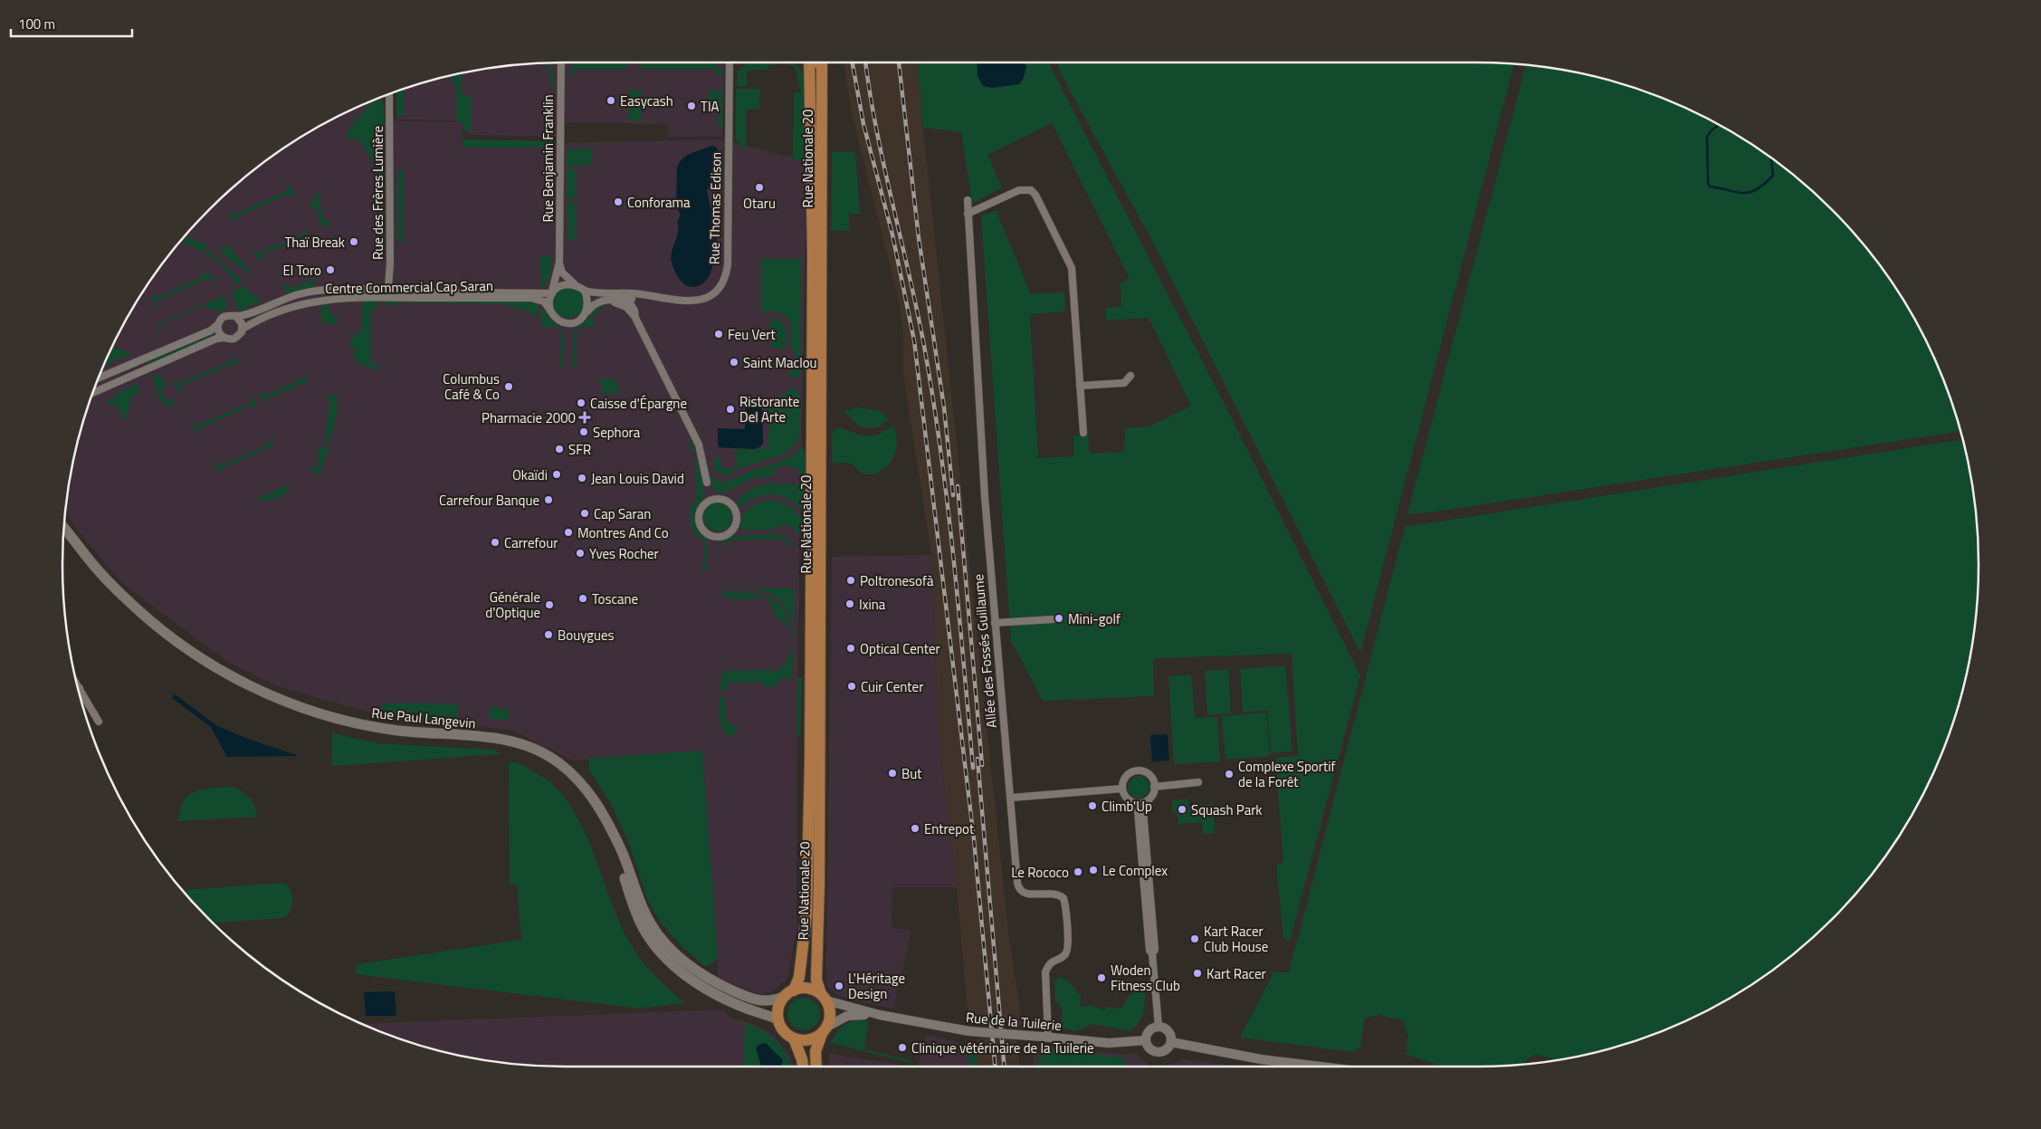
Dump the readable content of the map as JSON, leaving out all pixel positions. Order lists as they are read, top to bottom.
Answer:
{
  "streets": {
    "main road": ["Rue Nationale 20", "Rue Paul Langevin"],
    "street": [
      "Rue Benjamin Franklin",
      "Rue des Frères Lumière",
      "Rue Thomas Edison",
      "Centre Commercial Cap Saran",
      "Allée des Fossés Guillaume",
      "Rue de la Tuilerie"
    ]
  },
  "crossings": [
    ["Rue Benjamin Franklin", "Rue Thomas Edison"],
    ["Rue Benjamin Franklin", "Centre Commercial Cap Saran"],
    ["Rue Nationale 20", "Rue Paul Langevin"],
    ["Rue Nationale 20", "Rue de la Tuilerie"],
    ["Rue des Frères Lumière", "Centre Commercial Cap Saran"],
    ["Rue Thomas Edison", "Centre Commercial Cap Saran"],
    ["Allée des Fossés Guillaume", "Rue de la Tuilerie"],
    ["Rue Paul Langevin", "Rue de la Tuilerie"]
  ],
  "places": {
    "other": [
      "Easycash",
      "TIA",
      "Otaru",
      "Conforama",
      "Thaï Break",
      "El Toro",
      "Feu Vert",
      "Saint Maclou",
      "Columbus Café & Co",
      "Caisse d'Épargne",
      "Ristorante Del Arte",
      "Sephora",
      "SFR",
      "Okaïdi",
      "Jean Louis David",
      "Carrefour Banque",
      "Cap Saran",
      "Montres And Co",
      "Carrefour",
      "Yves Rocher",
      "Poltronesofà",
      "Toscane",
      "Ixina",
      "Générale d'Optique",
      "Mini-golf",
      "Bouygues",
      "Optical Center",
      "Cuir Center",
      "But",
      "Complexe Sportif de la Forêt",
      "Climb'Up",
      "Squash Park",
      "Entrepot",
      "Le Complex",
      "Le Rococo",
      "Kart Racer Club House",
      "Kart Racer",
      "Woden Fitness Club",
      "L'Héritage Design",
      "Clinique vétérinaire de la Tuilerie"
    ],
    "health": ["Pharmacie 2000"]
  },
  "scale_bar": "100 m"
}
